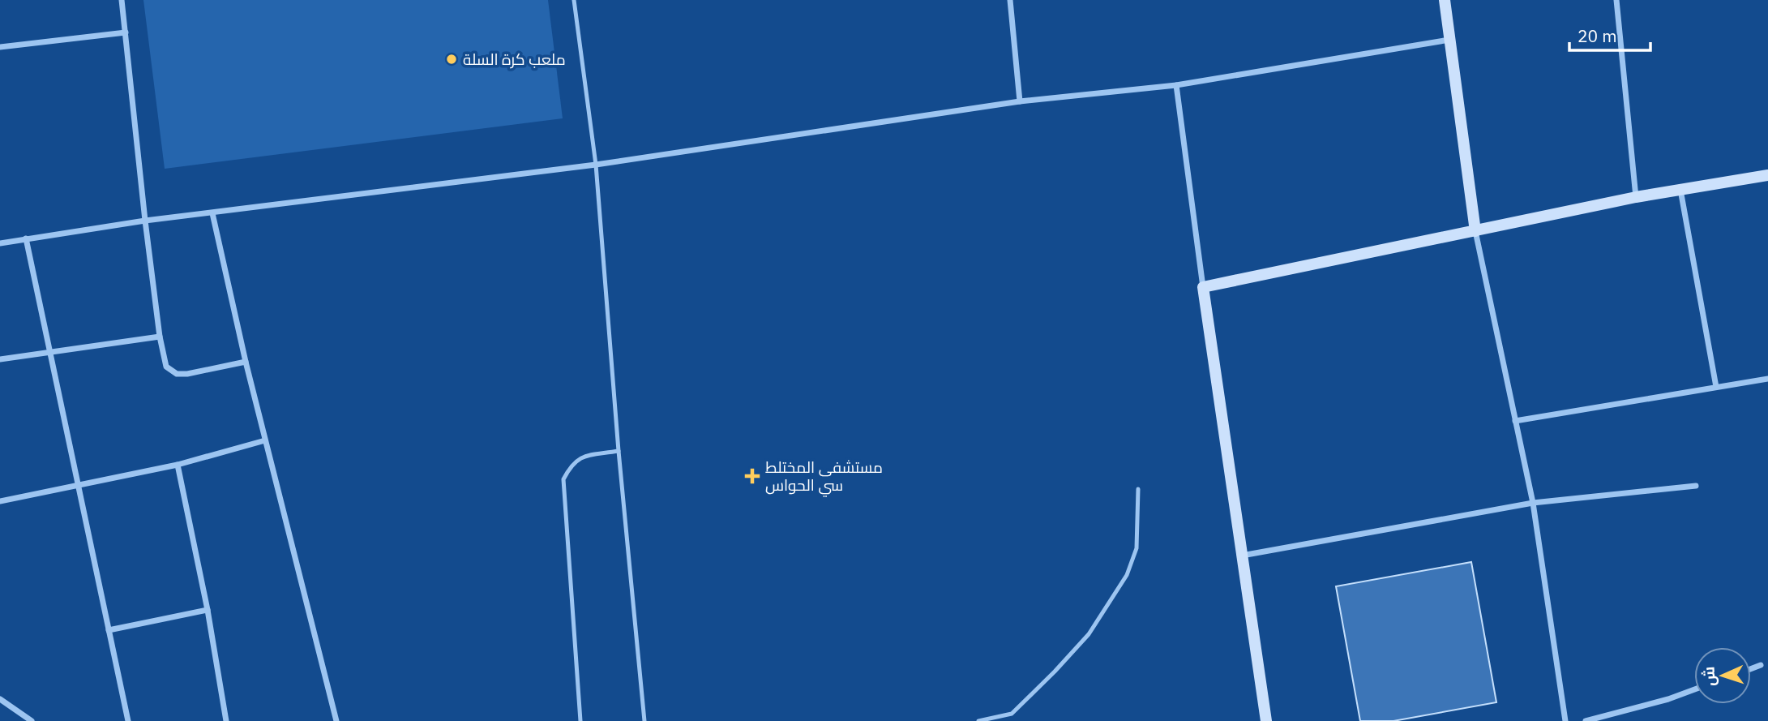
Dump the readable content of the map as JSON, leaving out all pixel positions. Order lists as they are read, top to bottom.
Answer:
{
  "places": {
    "other": ["ملعب كرة السلة"],
    "health": ["مستشفى المختلط سي الحواس"]
  },
  "scale_bar": "20 m",
  "north": "left"
}
